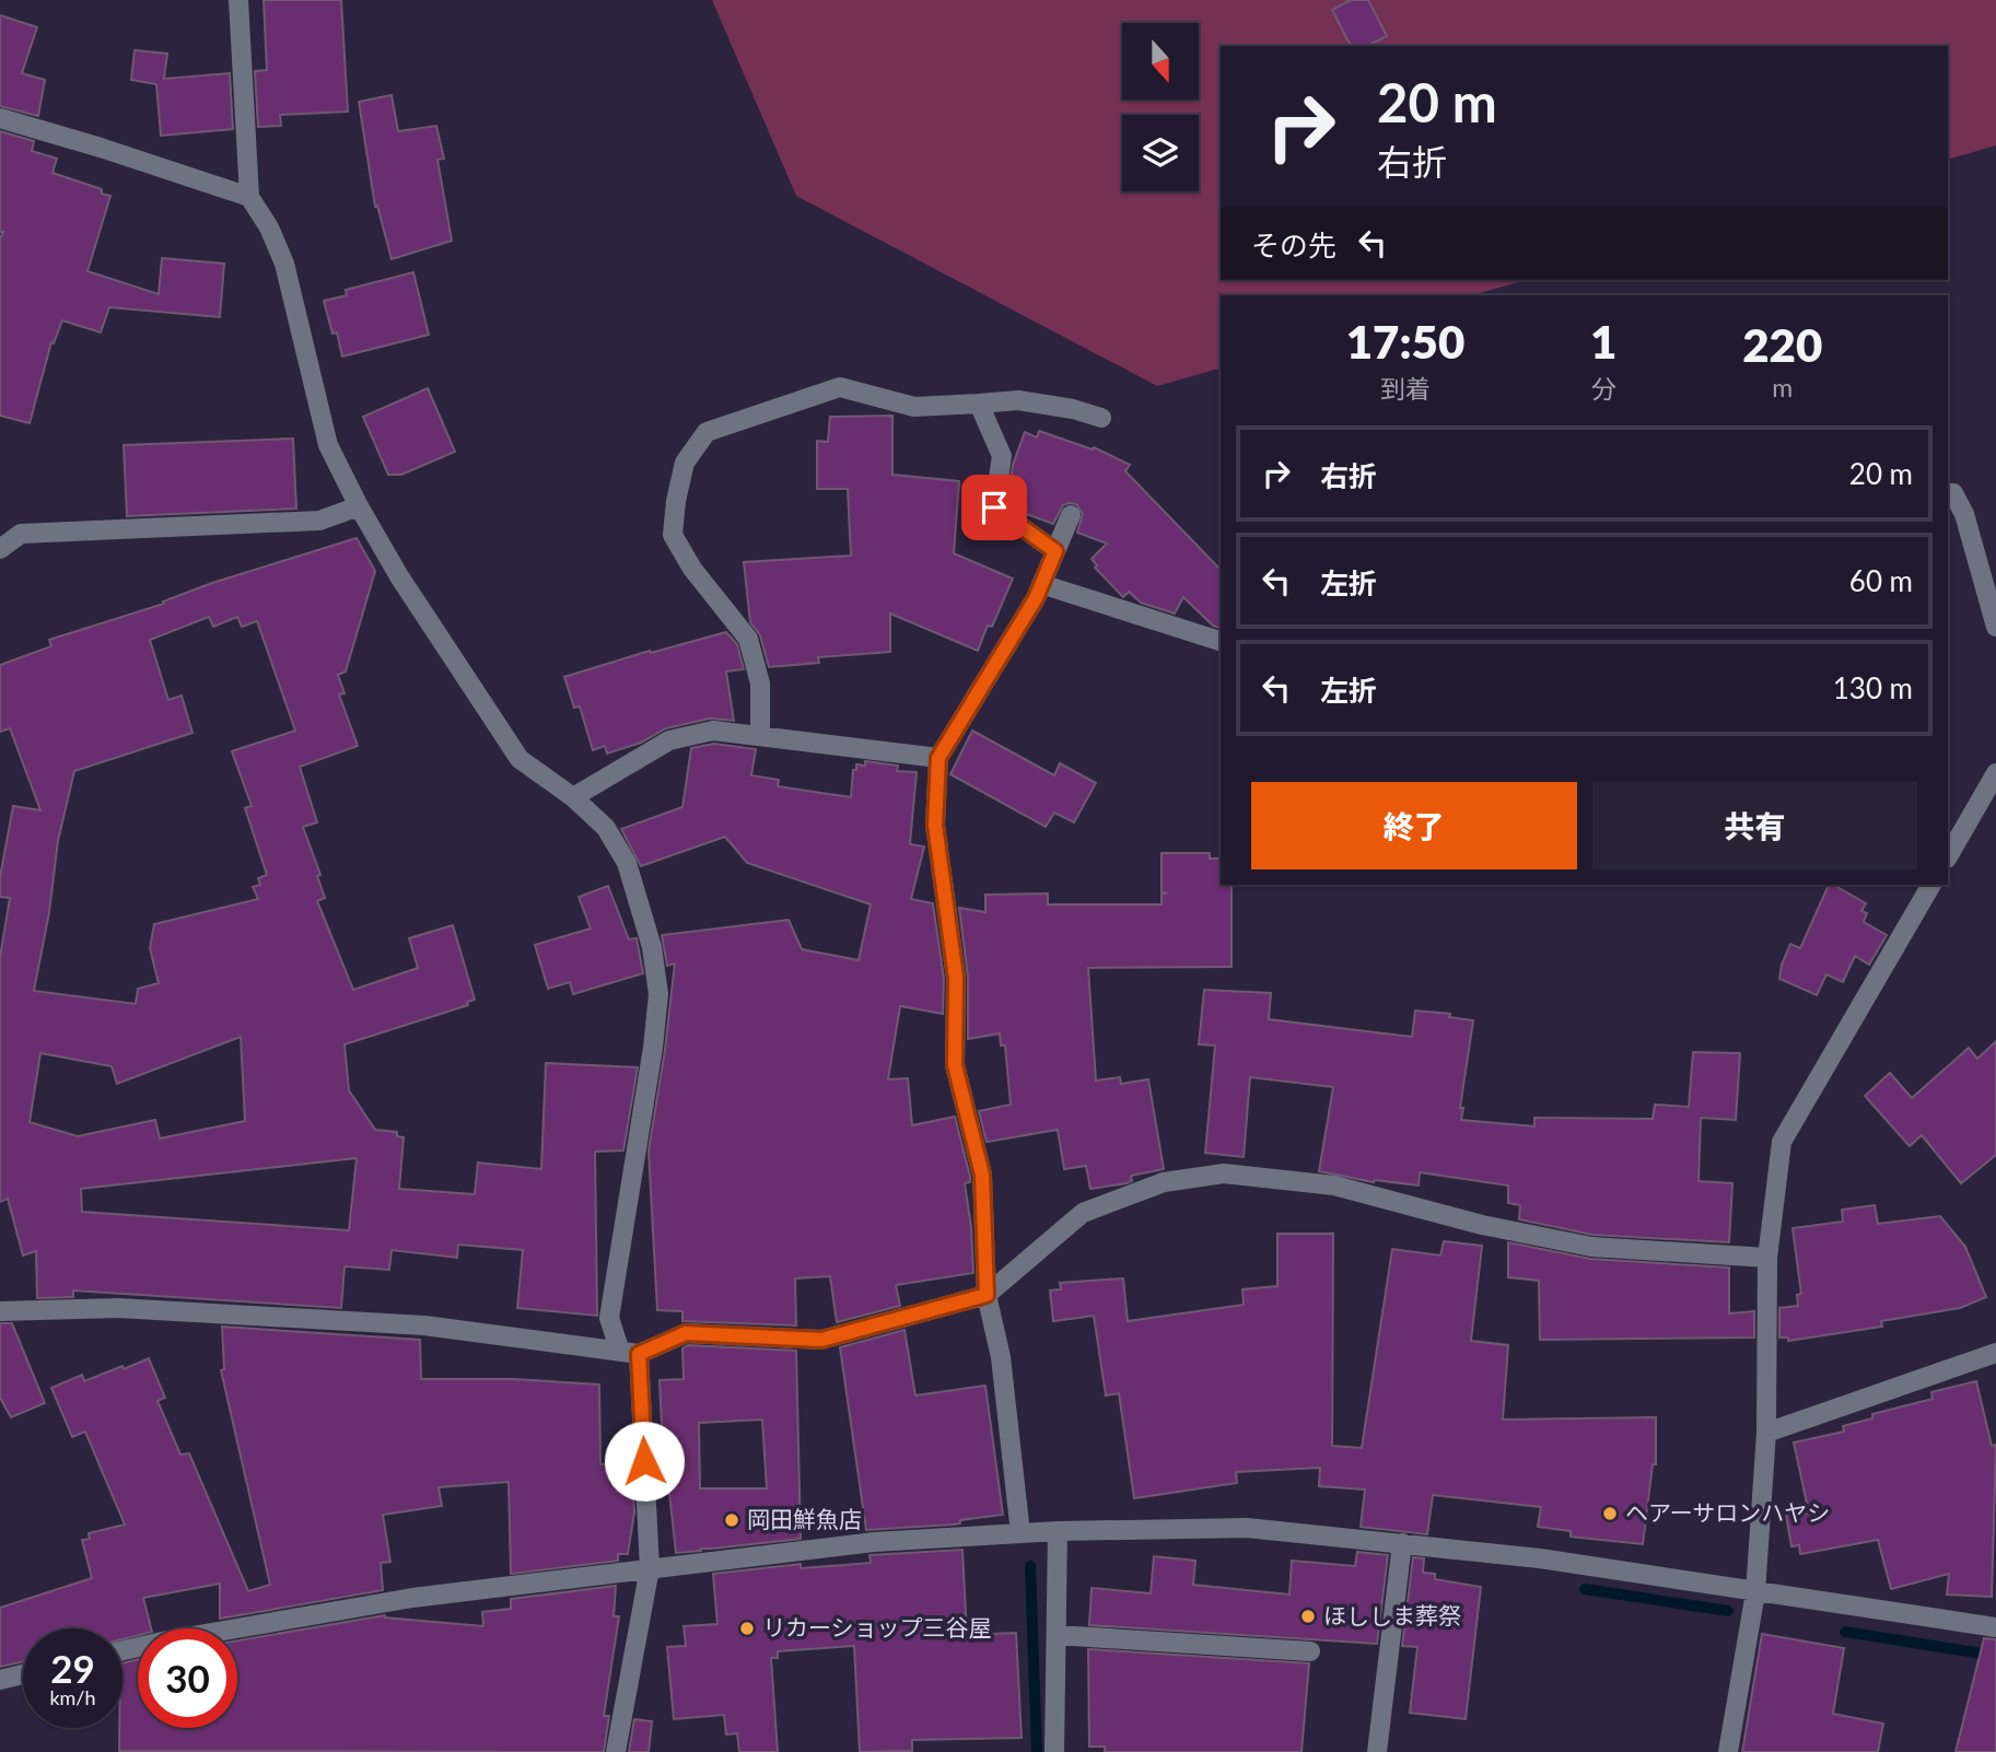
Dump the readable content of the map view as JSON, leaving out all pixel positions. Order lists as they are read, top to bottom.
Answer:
{
  "places": [
    "ヘアーサロンハヤシ",
    "岡田鮮魚店",
    "ほししま葬祭",
    "リカーショップ三谷屋"
  ],
  "north": "bottom",
  "page": {
    "turn": ["20 m", "右折"],
    "then": "その先",
    "eta": [
      "17:50",
      "到着",
      "1",
      "分",
      "220",
      "m"
    ],
    "list": [
      {
        "name": "右折",
        "value": "20 m"
      },
      {
        "name": "左折",
        "value": "60 m"
      },
      {
        "name": "左折",
        "value": "130 m"
      }
    ],
    "buttons": ["終了", "共有"],
    "speed": "29 km/h",
    "limit": "30"
  }
}
